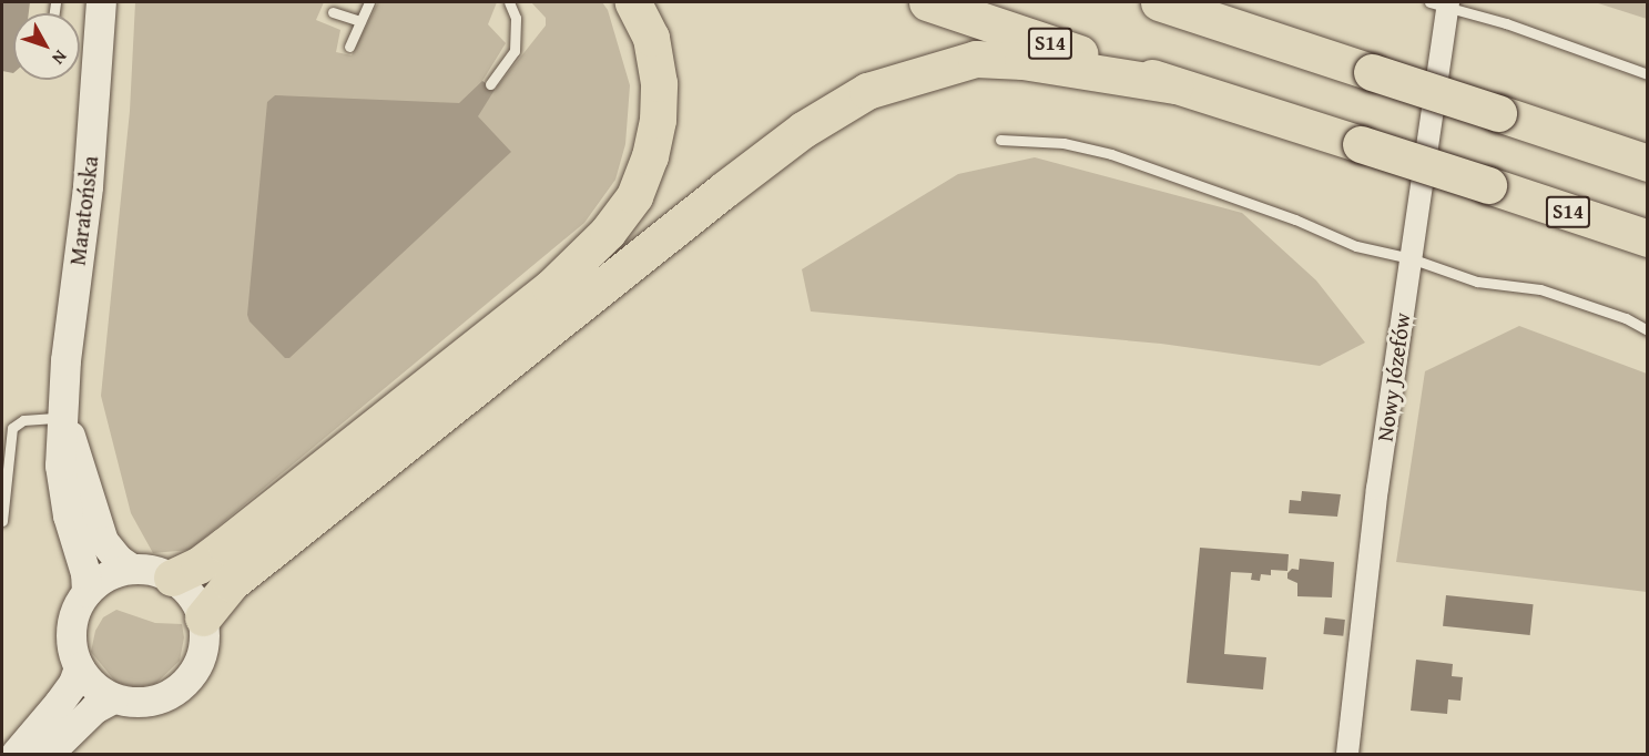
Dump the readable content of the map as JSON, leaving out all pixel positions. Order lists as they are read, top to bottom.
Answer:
{
  "streets": {
    "highway": ["S14"],
    "main road": ["Maratońska"],
    "street": ["Nowy Józefów"]
  },
  "north": "bottom right"
}
